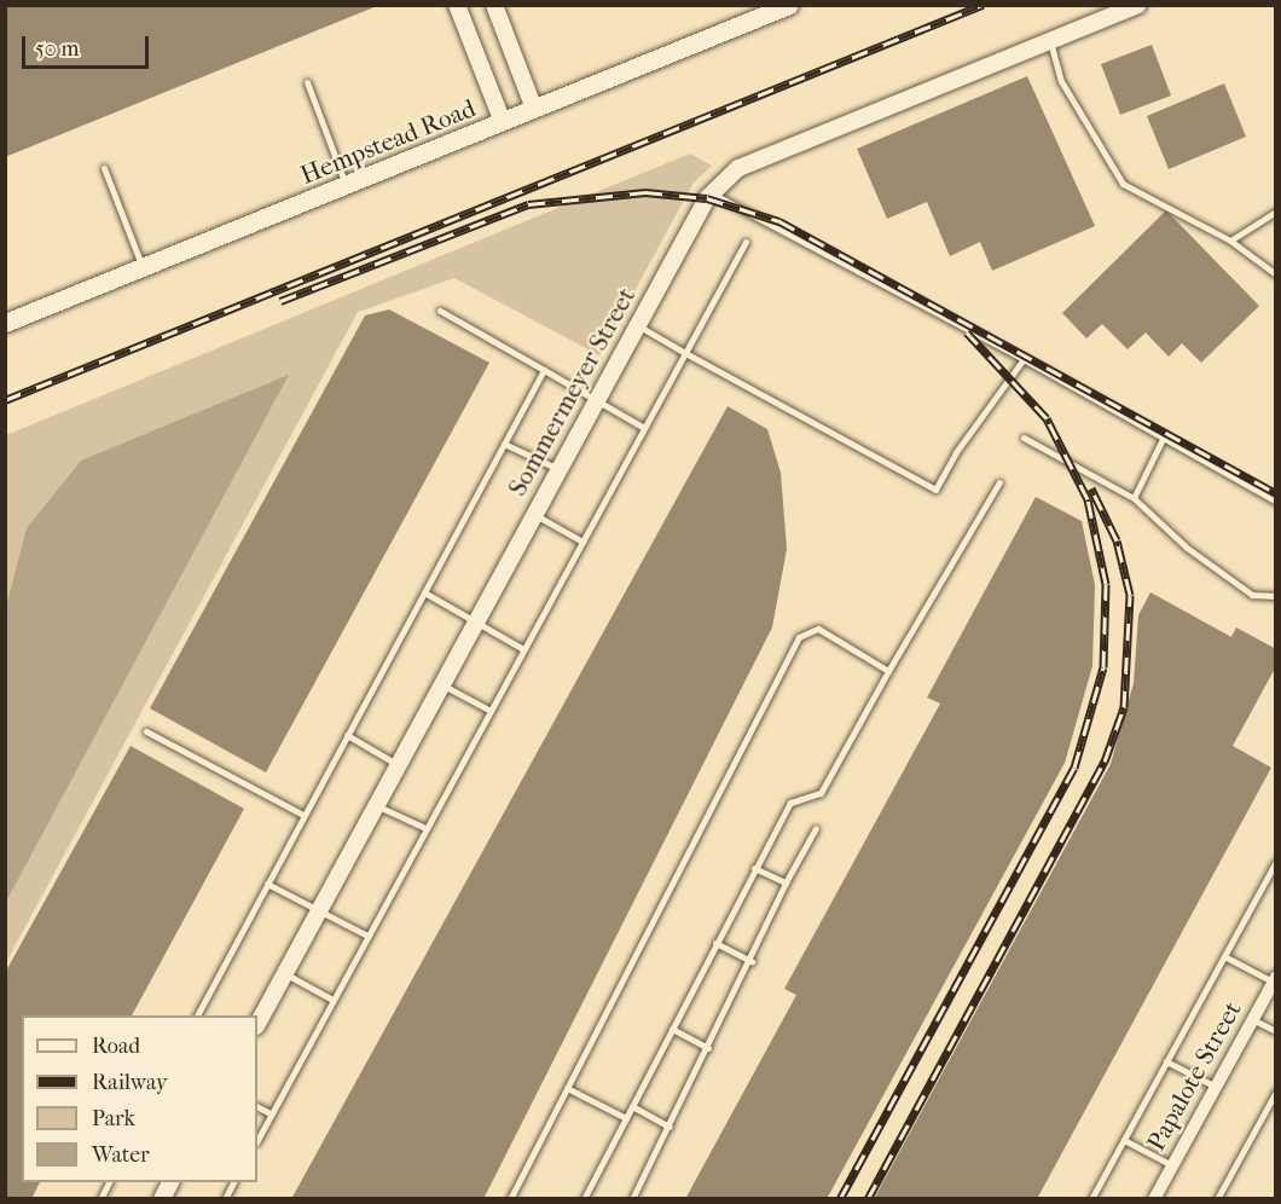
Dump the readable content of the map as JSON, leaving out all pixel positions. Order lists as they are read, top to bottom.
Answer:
{
  "streets": {
    "main road": ["Hempstead Road"],
    "street": ["Sommermeyer Street", "Papalote Street"]
  },
  "legend": [
    "Road",
    "Railway",
    "Park",
    "Water"
  ],
  "scale_bar": "50 m"
}
